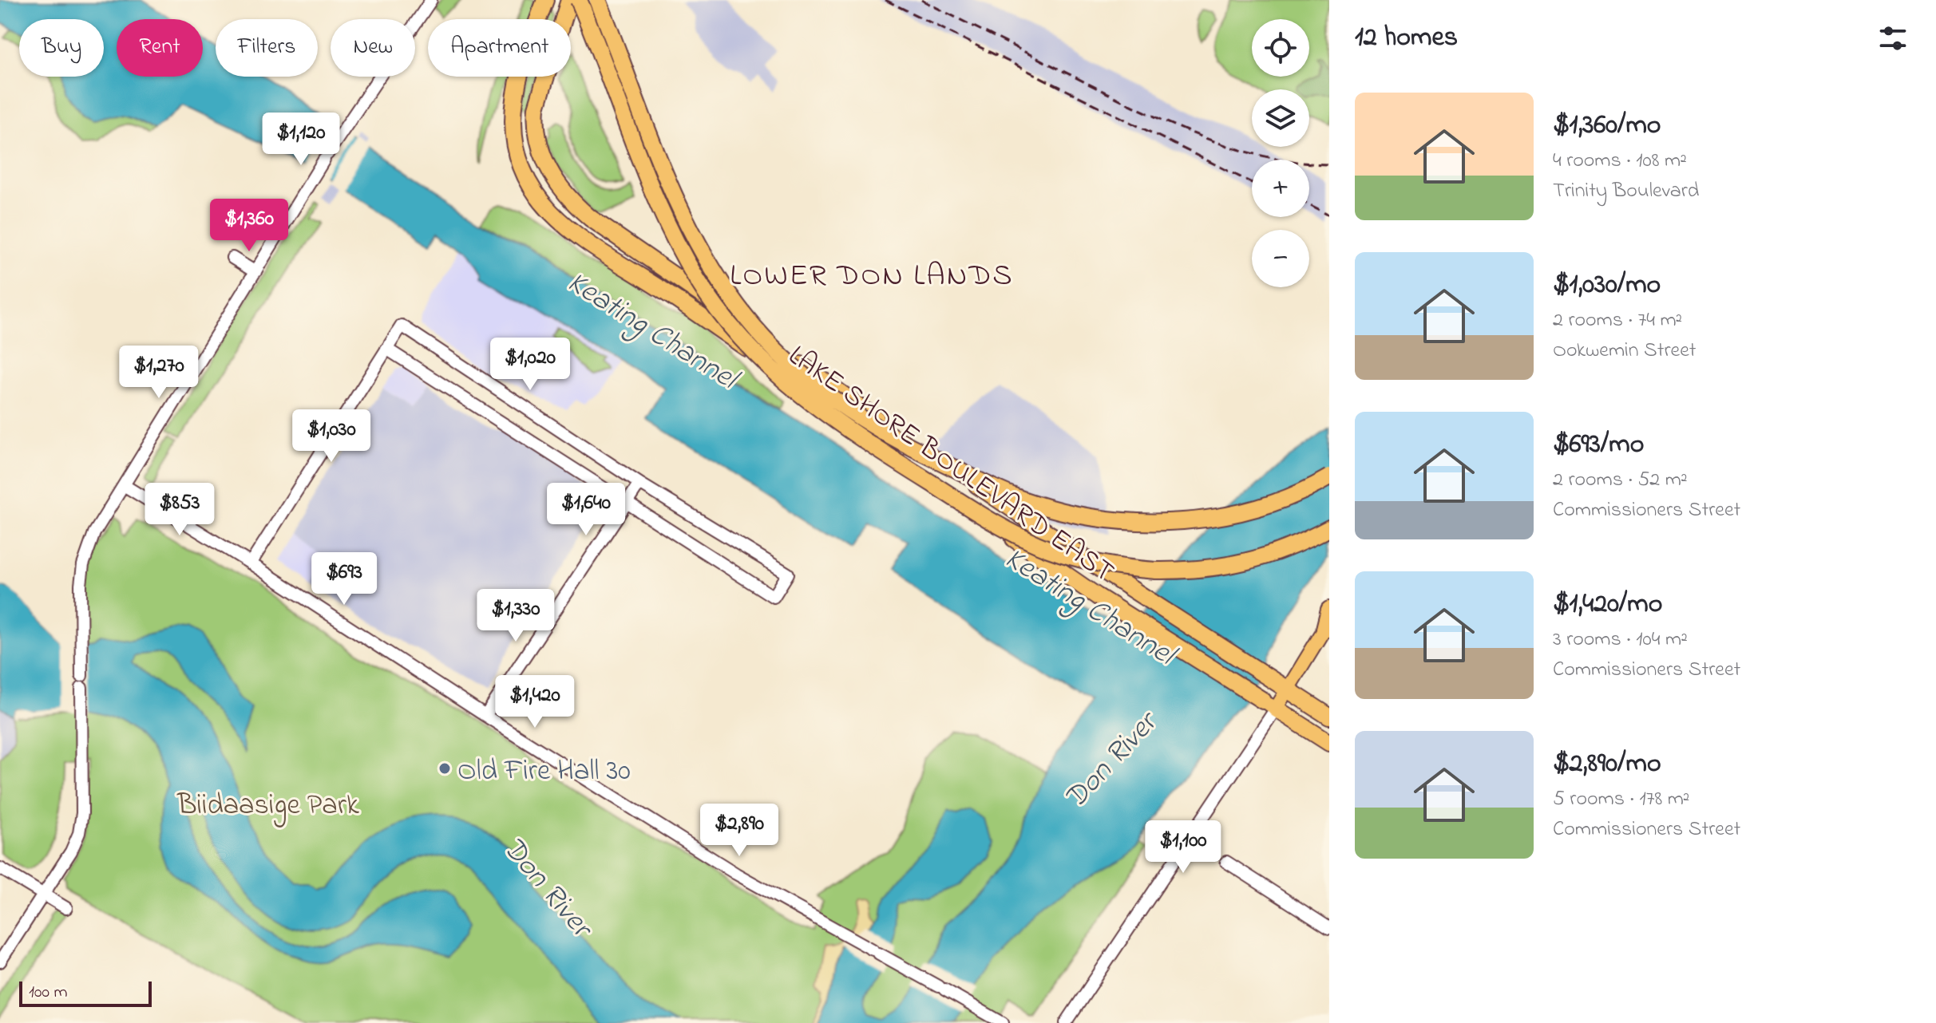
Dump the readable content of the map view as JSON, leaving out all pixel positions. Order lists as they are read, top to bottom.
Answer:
{
  "streets": {
    "highway": ["LAKE SHORE BOULEVARD EAST"]
  },
  "districts": ["LOWER DON LANDS"],
  "water": ["Keating Channel", "Don River"],
  "parks": ["Biidaasige Park"],
  "places": ["Old Fire Hall 30"],
  "scale_bar": "100 m",
  "page": {
    "heading": "12 homes",
    "map_buttons": ["+", "−"],
    "chip": [
      "Buy",
      "Rent",
      "Filters",
      "New",
      "Apartment"
    ],
    "list": [
      {
        "name": "$1,360/mo",
        "note": "4 rooms · 108 m² · Trinity Boulevard"
      },
      {
        "name": "$1,030/mo",
        "note": "2 rooms · 74 m² · Ookwemin Street"
      },
      {
        "name": "$693/mo",
        "note": "2 rooms · 52 m² · Commissioners Street"
      },
      {
        "name": "$1,420/mo",
        "note": "3 rooms · 104 m² · Commissioners Street"
      },
      {
        "name": "$2,890/mo",
        "note": "5 rooms · 178 m² · Commissioners Street"
      }
    ],
    "price": [
      "$1,120",
      "$1,360",
      "$1,020",
      "$1,270",
      "$1,030",
      "$853",
      "$1,640",
      "$693",
      "$1,330",
      "$1,420",
      "$2,890",
      "$1,100"
    ],
    "scale": "100 m"
  }
}
